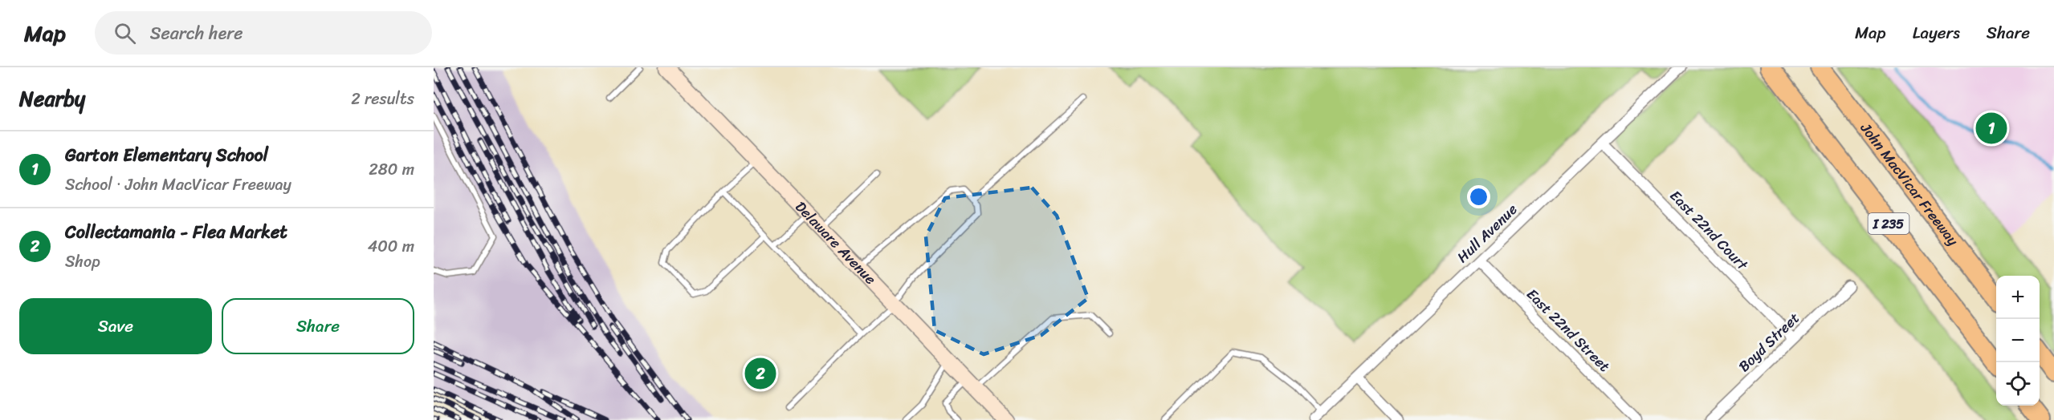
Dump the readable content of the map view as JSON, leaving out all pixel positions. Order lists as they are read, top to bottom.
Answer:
{
  "streets": {
    "highway": ["John MacVicar Freeway", "I 235"],
    "main road": ["Delaware Avenue"],
    "street": [
      "East 22nd Court",
      "Hull Avenue",
      "East 22nd Street",
      "Boyd Street"
    ]
  },
  "crossings": [
    ["East 22nd Court", "Hull Avenue"],
    ["East 22nd Court", "Boyd Street"],
    ["Hull Avenue", "East 22nd Street"]
  ],
  "page": {
    "header": "Map",
    "search": "Search here",
    "nav": ["Map", "Layers", "Share"],
    "heading": ["Nearby", "2 results"],
    "pins": ["1", "2"],
    "list": [
      {
        "mark": "1",
        "name": "Garton Elementary School",
        "note": "School · John MacVicar Freeway",
        "value": "280 m"
      },
      {
        "mark": "2",
        "name": "Collectamania - Flea Market",
        "note": "Shop",
        "value": "400 m"
      }
    ],
    "map_buttons": ["+", "−"],
    "buttons": ["Save", "Share"]
  }
}
